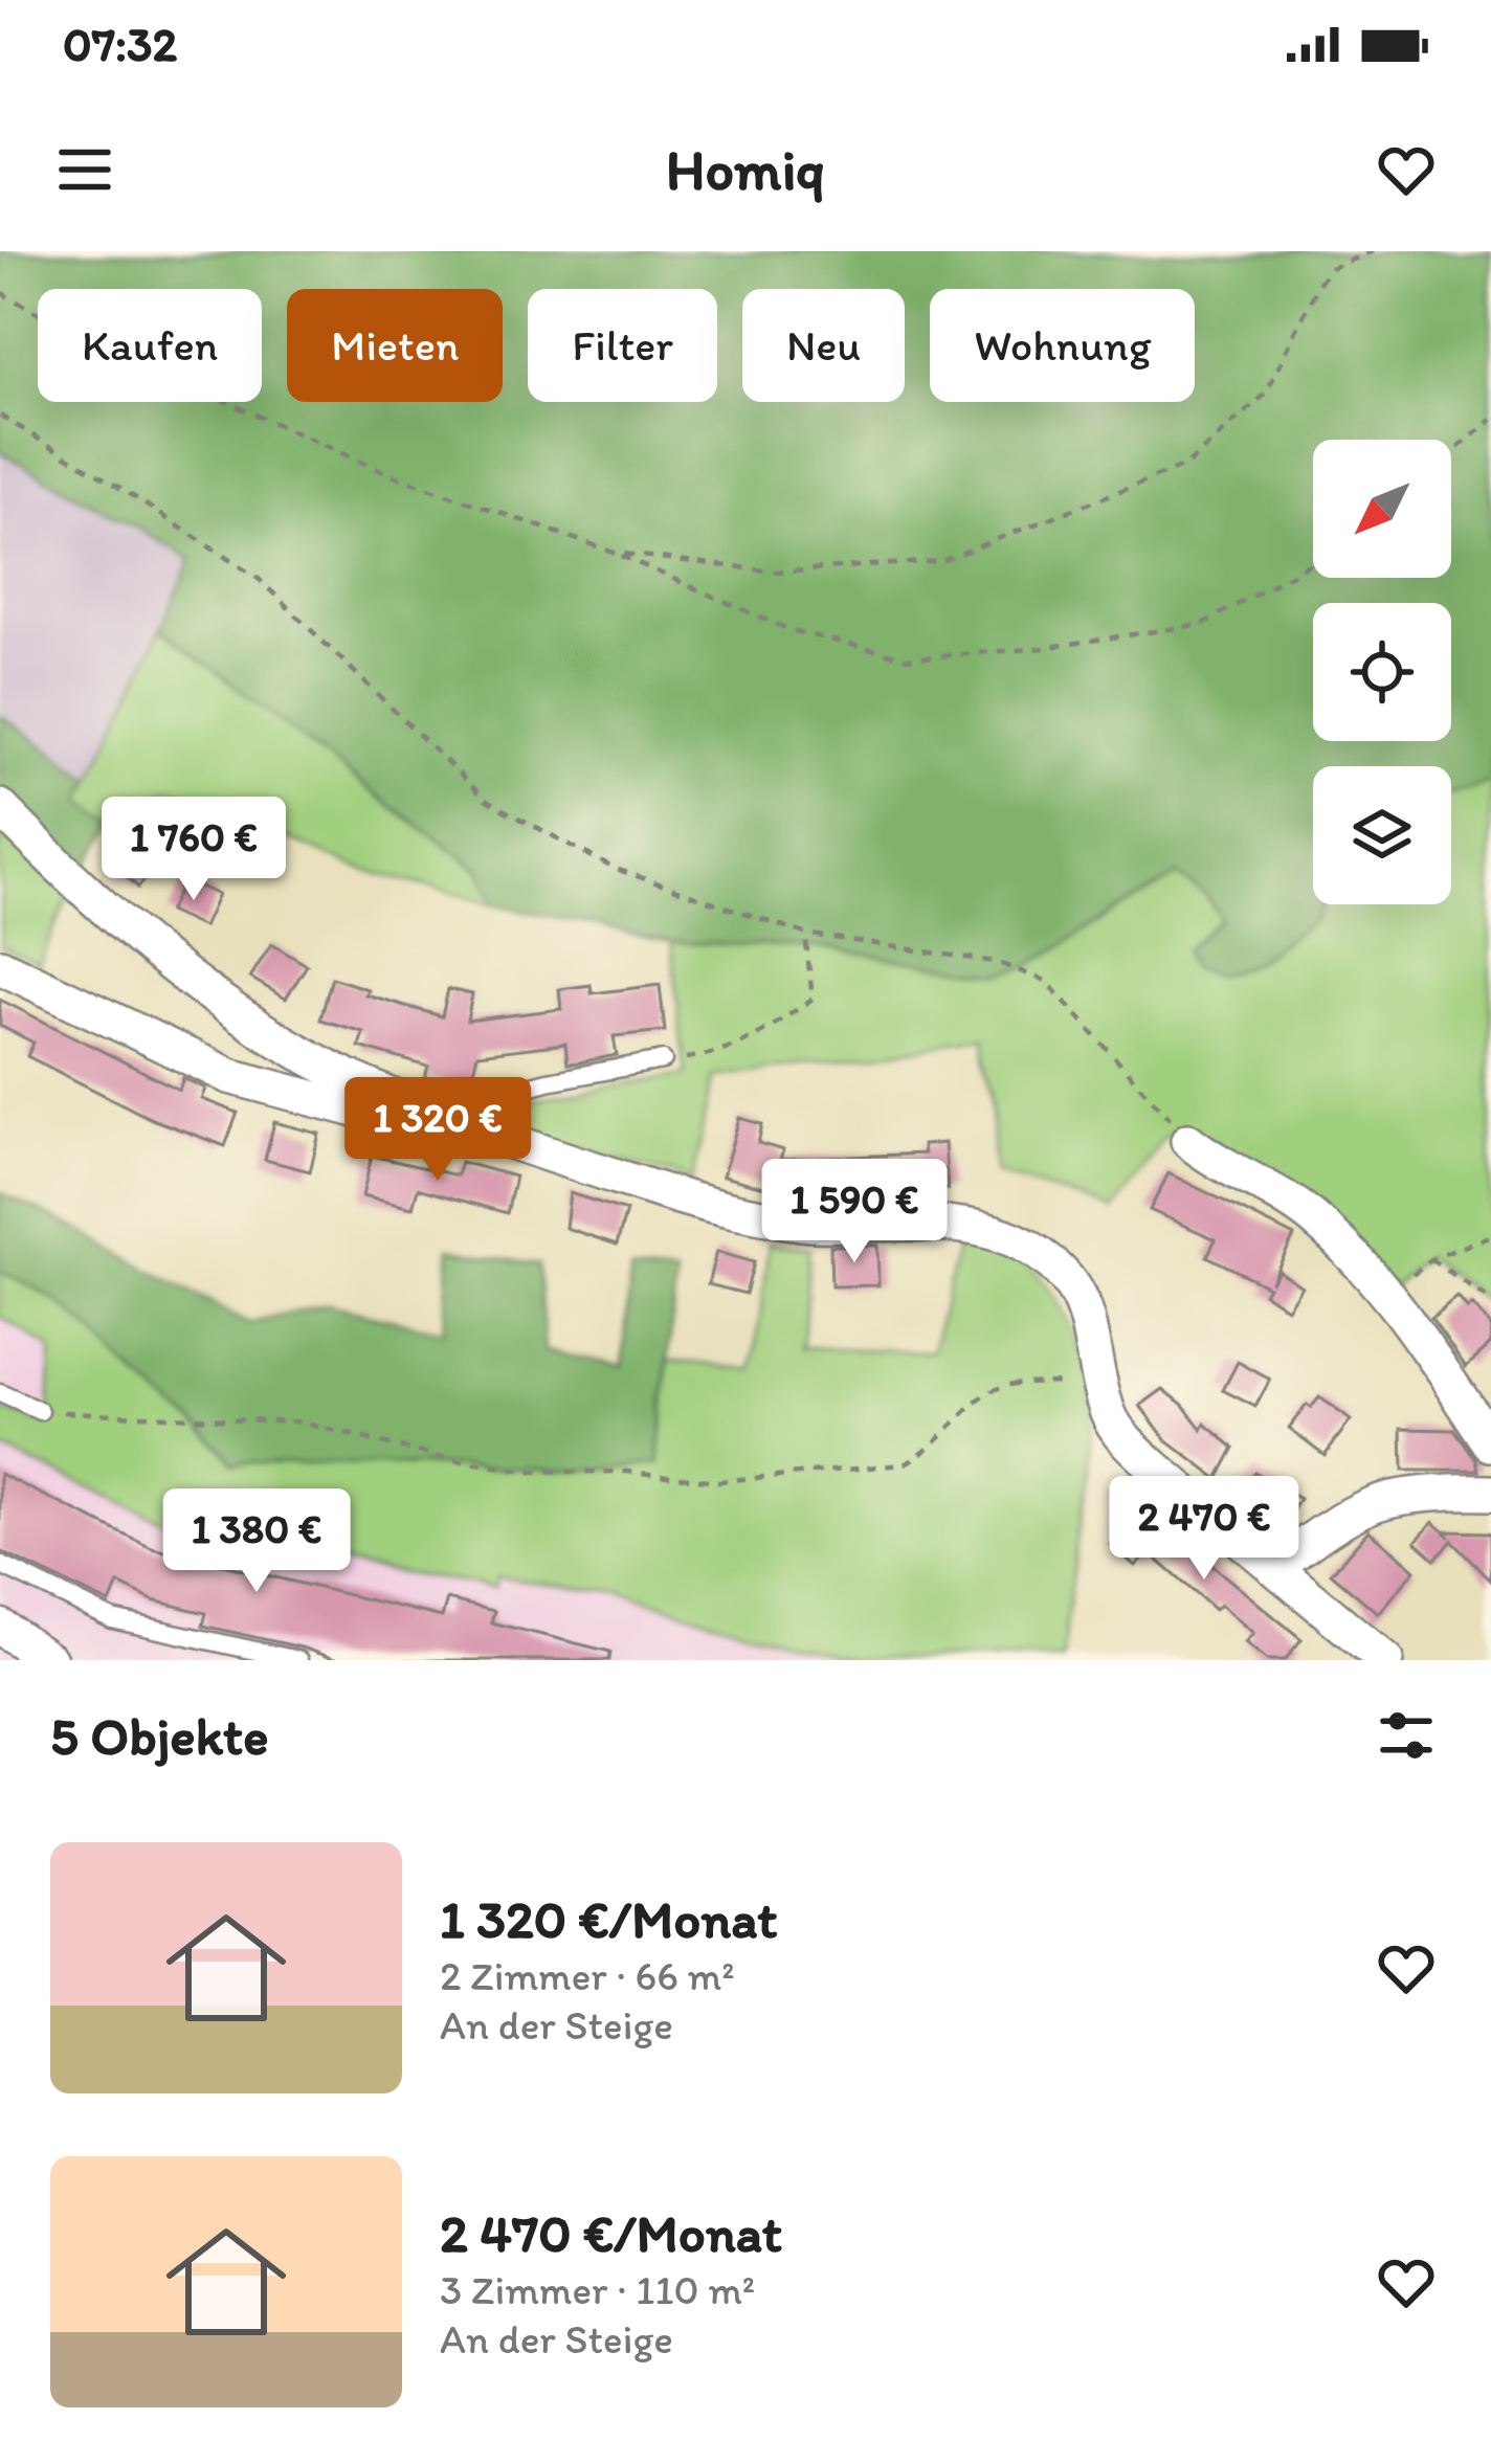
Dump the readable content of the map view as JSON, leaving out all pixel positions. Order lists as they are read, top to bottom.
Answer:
{
  "north": "bottom left",
  "page": {
    "status": "07:32",
    "header": "Homiq",
    "chip": [
      "Kaufen",
      "Mieten",
      "Filter",
      "Neu",
      "Wohnung"
    ],
    "price": [
      "1 760 €",
      "1 320 €",
      "1 590 €",
      "2 470 €",
      "1 380 €"
    ],
    "heading": "5 Objekte",
    "list": [
      {
        "name": "1 320 €/Monat",
        "note": "2 Zimmer · 66 m² · An der Steige"
      },
      {
        "name": "2 470 €/Monat",
        "note": "3 Zimmer · 110 m² · An der Steige"
      }
    ]
  }
}
